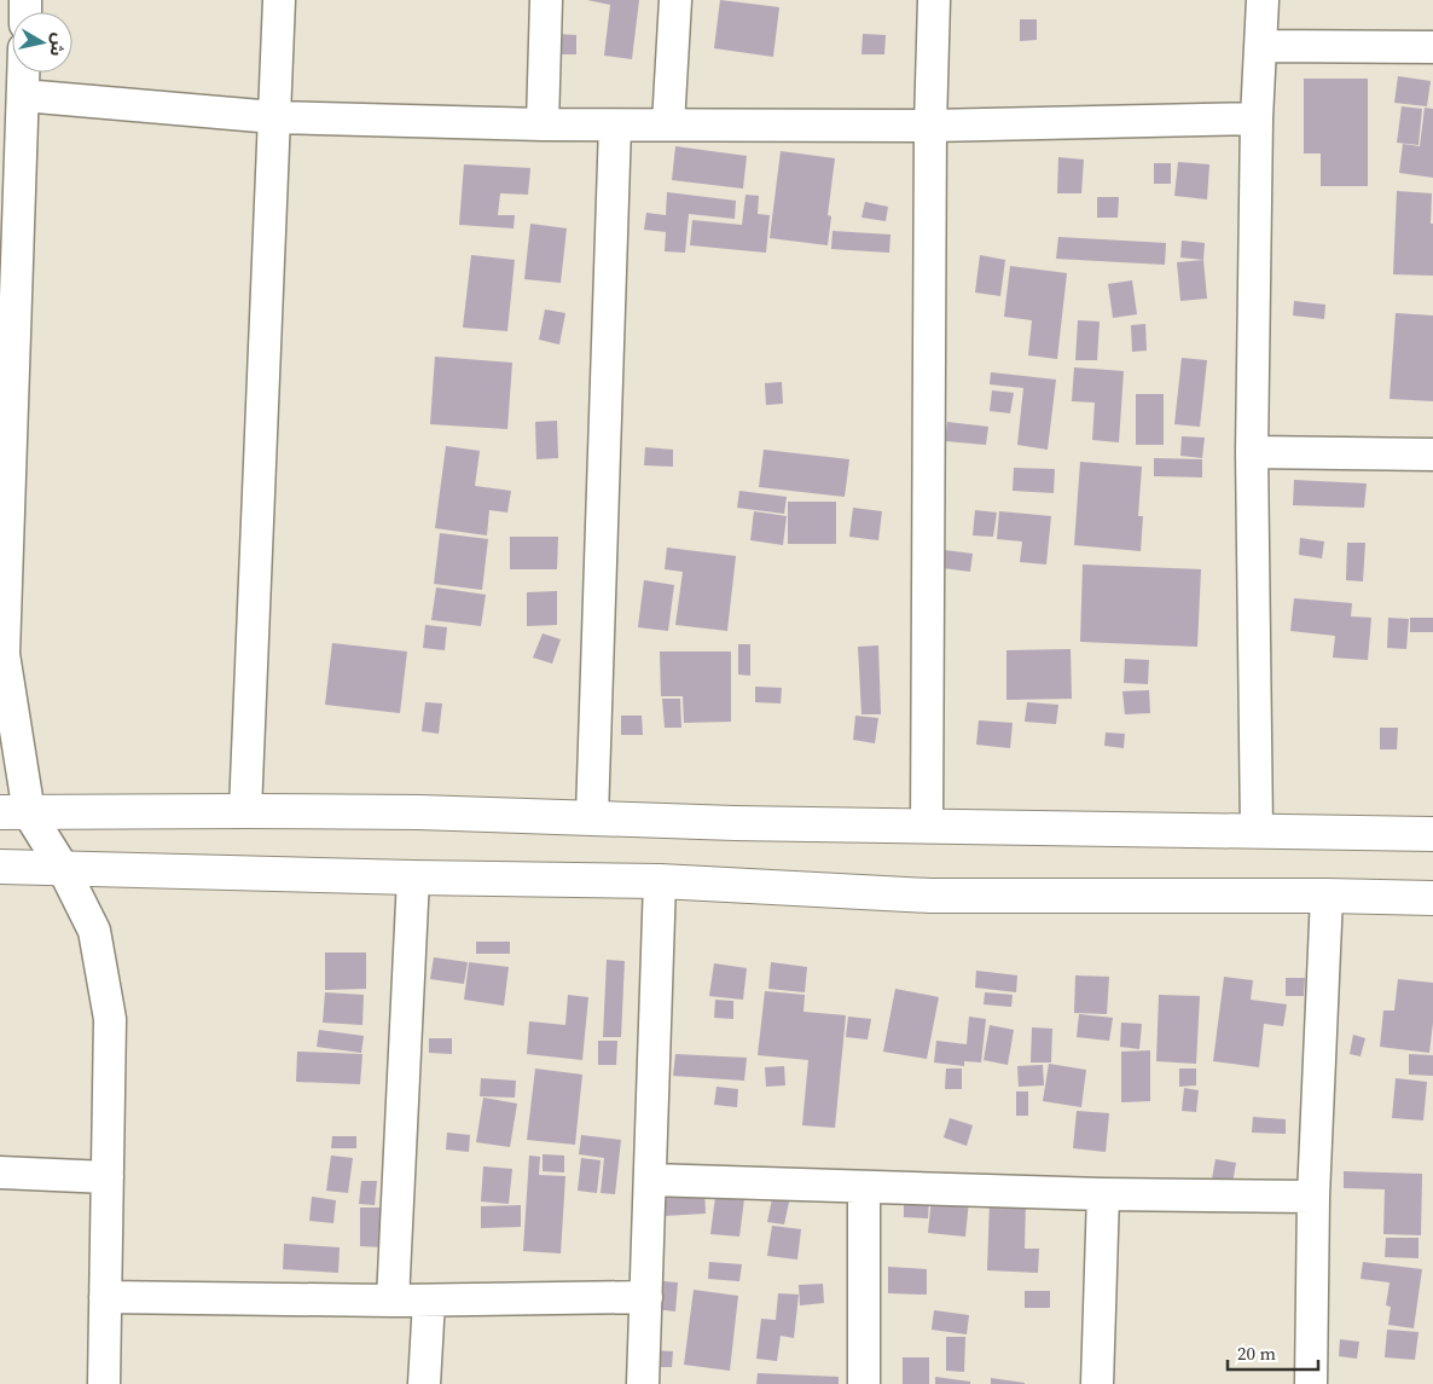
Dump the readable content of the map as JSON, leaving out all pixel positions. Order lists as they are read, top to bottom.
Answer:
{
  "scale_bar": "20 m",
  "north": "right"
}
